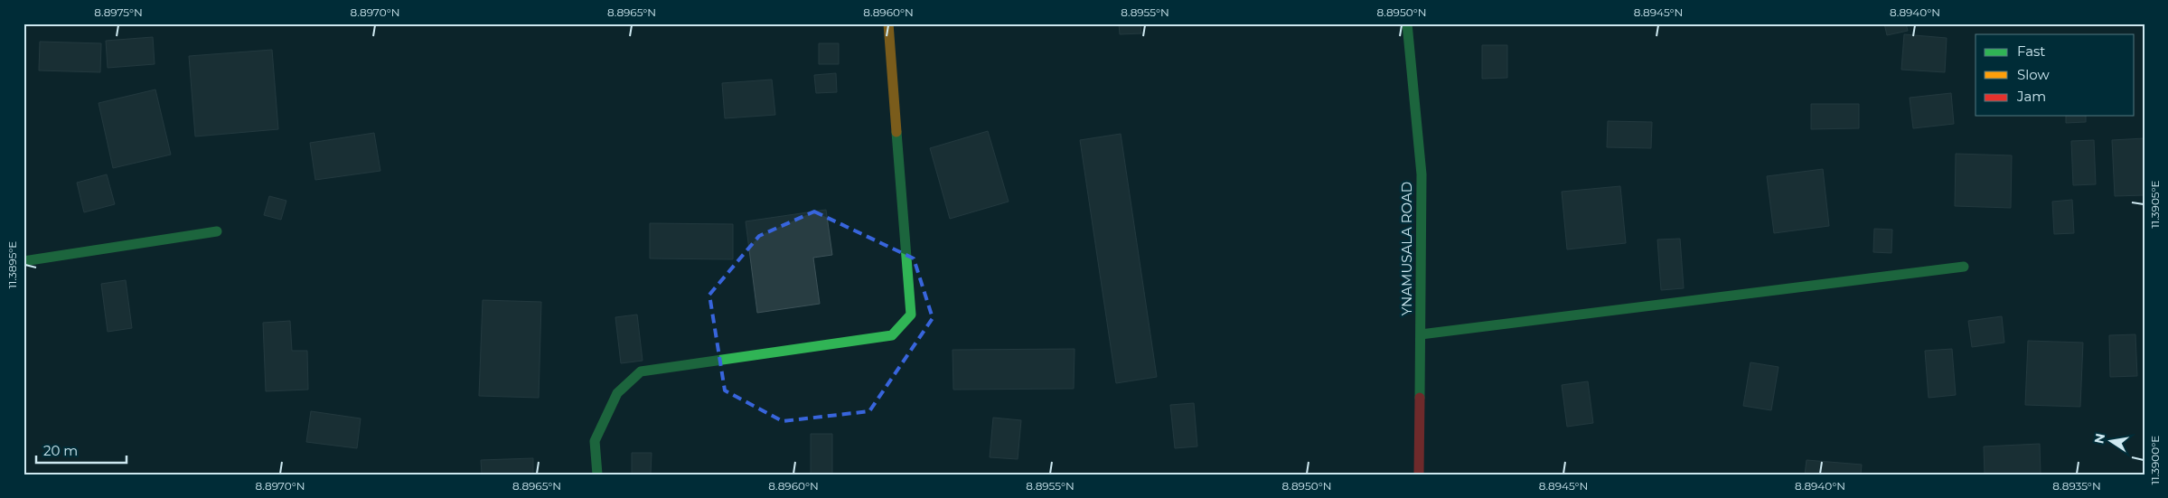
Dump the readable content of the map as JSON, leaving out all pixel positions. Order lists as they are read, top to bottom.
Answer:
{
  "streets": {
    "street": ["YNAMUSALA ROAD"]
  },
  "legend": ["Fast", "Slow", "Jam"],
  "scale_bar": "20 m",
  "north": "left",
  "coordinates": [
    "8.8975°N",
    "8.8970°N",
    "8.8965°N",
    "8.8960°N",
    "8.8955°N",
    "8.8950°N",
    "8.8945°N",
    "8.8940°N",
    "11.3905°E",
    "11.3895°E",
    "11.3900°E",
    "8.8935°N"
  ]
}
